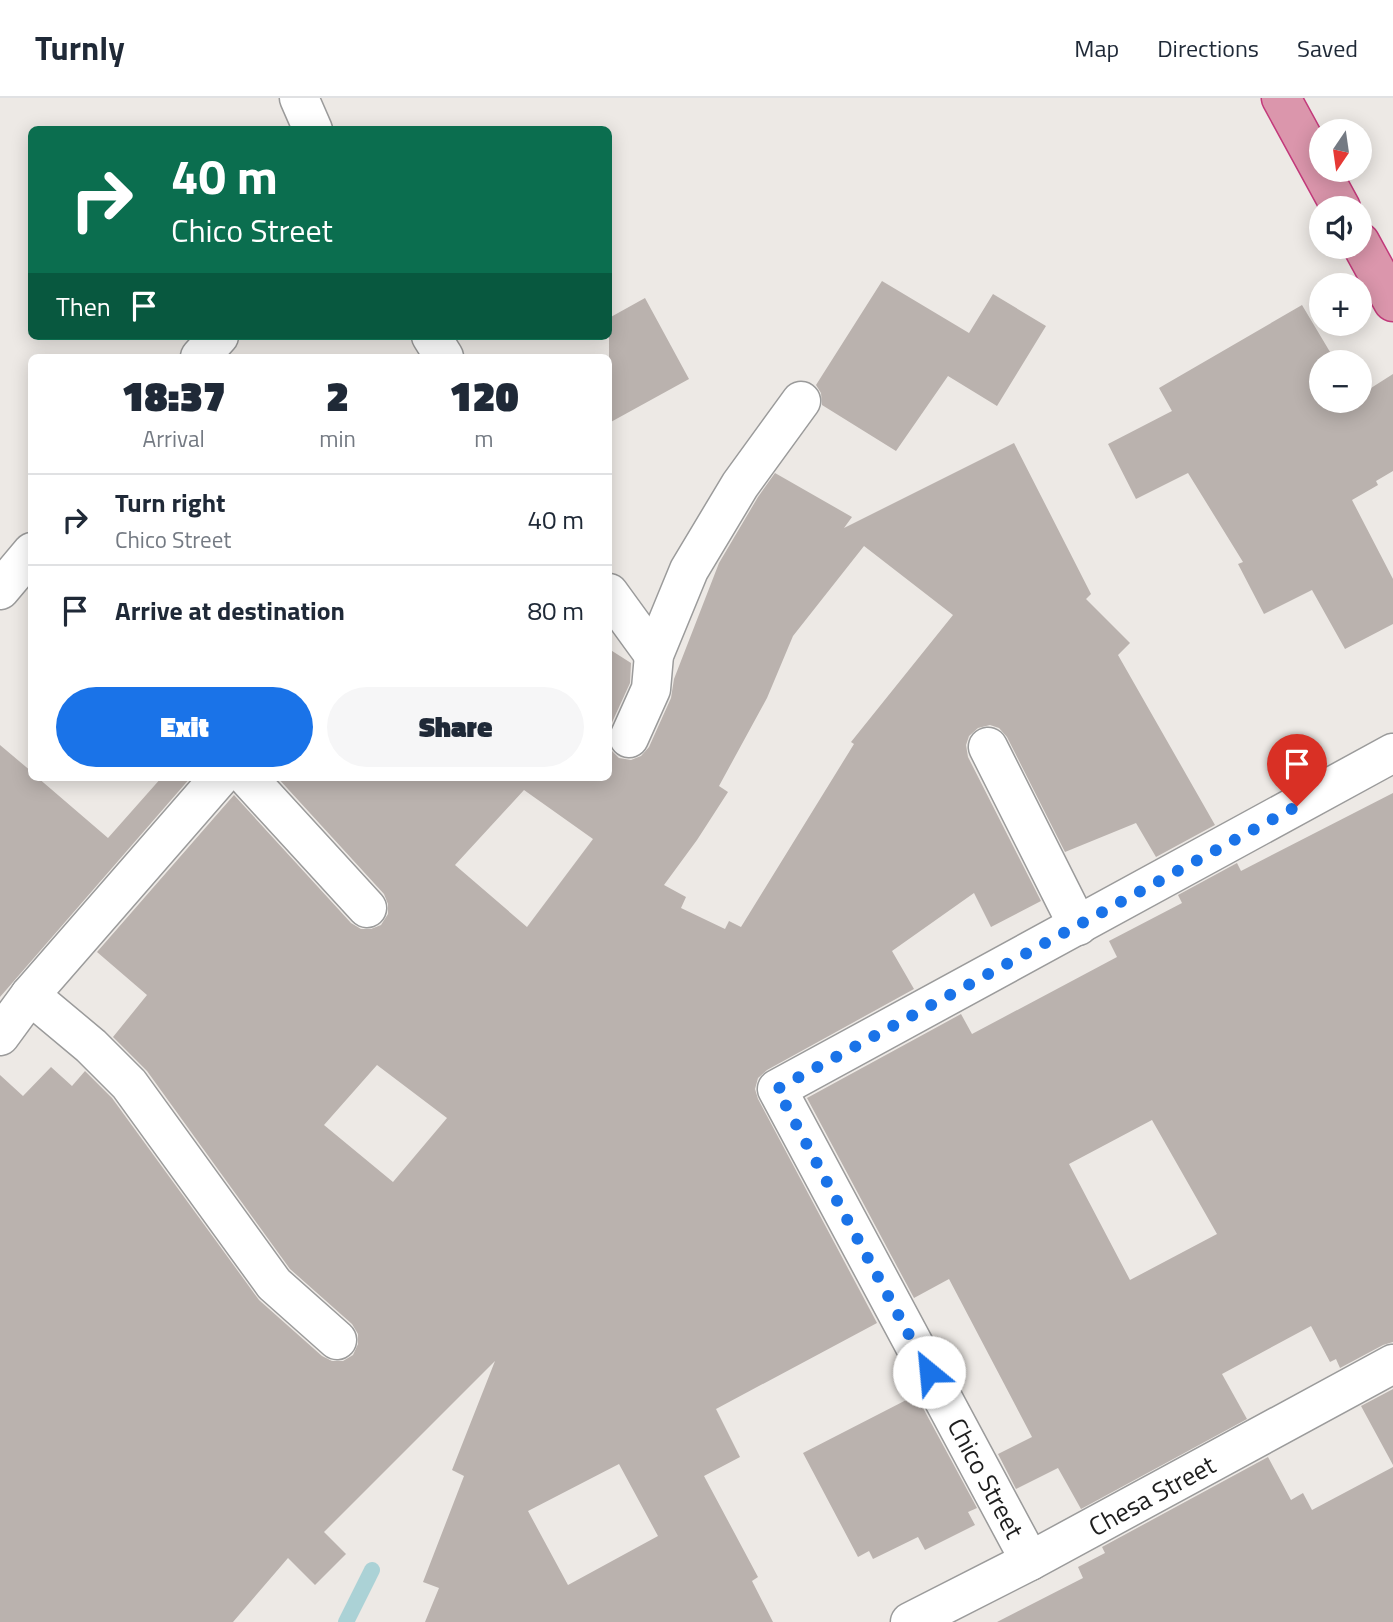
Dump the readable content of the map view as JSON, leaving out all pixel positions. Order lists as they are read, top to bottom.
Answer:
{
  "streets": {
    "street": ["Chico Street", "Chesa Street"]
  },
  "crossings": [
    ["Chico Street", "Chesa Street"]
  ],
  "north": "bottom",
  "page": {
    "header": "Turnly",
    "nav": ["Map", "Directions", "Saved"],
    "map_buttons": ["+", "−"],
    "turn": ["40 m", "Chico Street"],
    "then": "Then",
    "eta": [
      "18:37",
      "Arrival",
      "2",
      "min",
      "120",
      "m"
    ],
    "list": [
      {
        "name": "Turn right",
        "note": "Chico Street",
        "value": "40 m"
      },
      {
        "name": "Arrive at destination",
        "value": "80 m"
      }
    ],
    "buttons": ["Exit", "Share"]
  }
}
